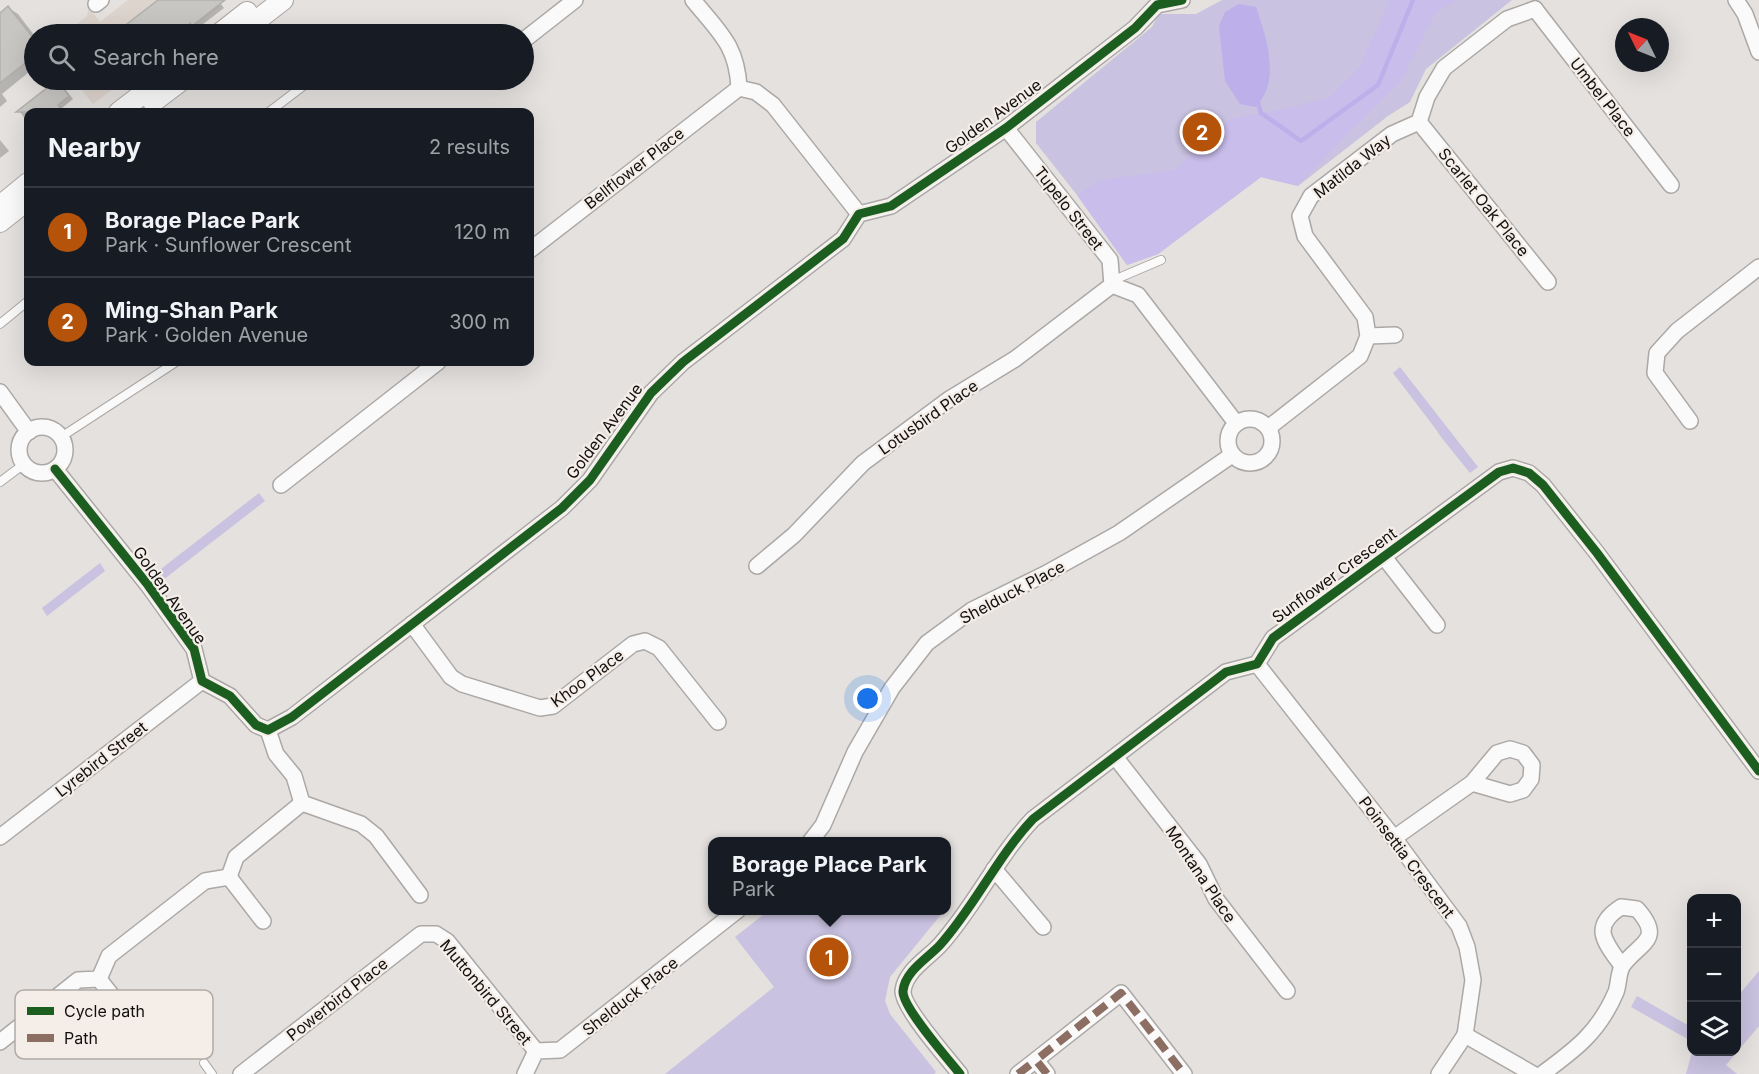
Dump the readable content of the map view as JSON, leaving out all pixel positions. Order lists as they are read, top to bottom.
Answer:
{
  "streets": {
    "street": [
      "Umbel Place",
      "Golden Avenue",
      "Matilda Way",
      "Bellflower Place",
      "Scarlet Oak Place",
      "Tupelo Street",
      "Lotusbird Place",
      "Sunflower Crescent",
      "Shelduck Place",
      "Khoo Place",
      "Lyrebird Street",
      "Poinsettia Crescent",
      "Montana Place",
      "Muttonbird Street",
      "Powerbird Place"
    ]
  },
  "crossings": [
    ["Golden Avenue", "Tupelo Street"],
    ["Golden Avenue", "Khoo Place"],
    ["Golden Avenue", "Lyrebird Street"],
    ["Matilda Way", "Scarlet Oak Place"],
    ["Tupelo Street", "Lotusbird Place"],
    ["Sunflower Crescent", "Poinsettia Crescent"],
    ["Shelduck Place", "Muttonbird Street"],
    ["Muttonbird Street", "Powerbird Place"]
  ],
  "legend": ["Cycle path", "Path"],
  "north": "top left",
  "page": {
    "search": "Search here",
    "heading": ["Nearby", "2 results"],
    "pins": ["2", "1"],
    "list": [
      {
        "mark": "1",
        "name": "Borage Place Park",
        "note": "Park · Sunflower Crescent",
        "value": "120 m"
      },
      {
        "mark": "2",
        "name": "Ming-Shan Park",
        "note": "Park · Golden Avenue",
        "value": "300 m"
      }
    ],
    "popup": ["Borage Place Park", "Park"],
    "map_buttons": ["+", "−"]
  }
}
